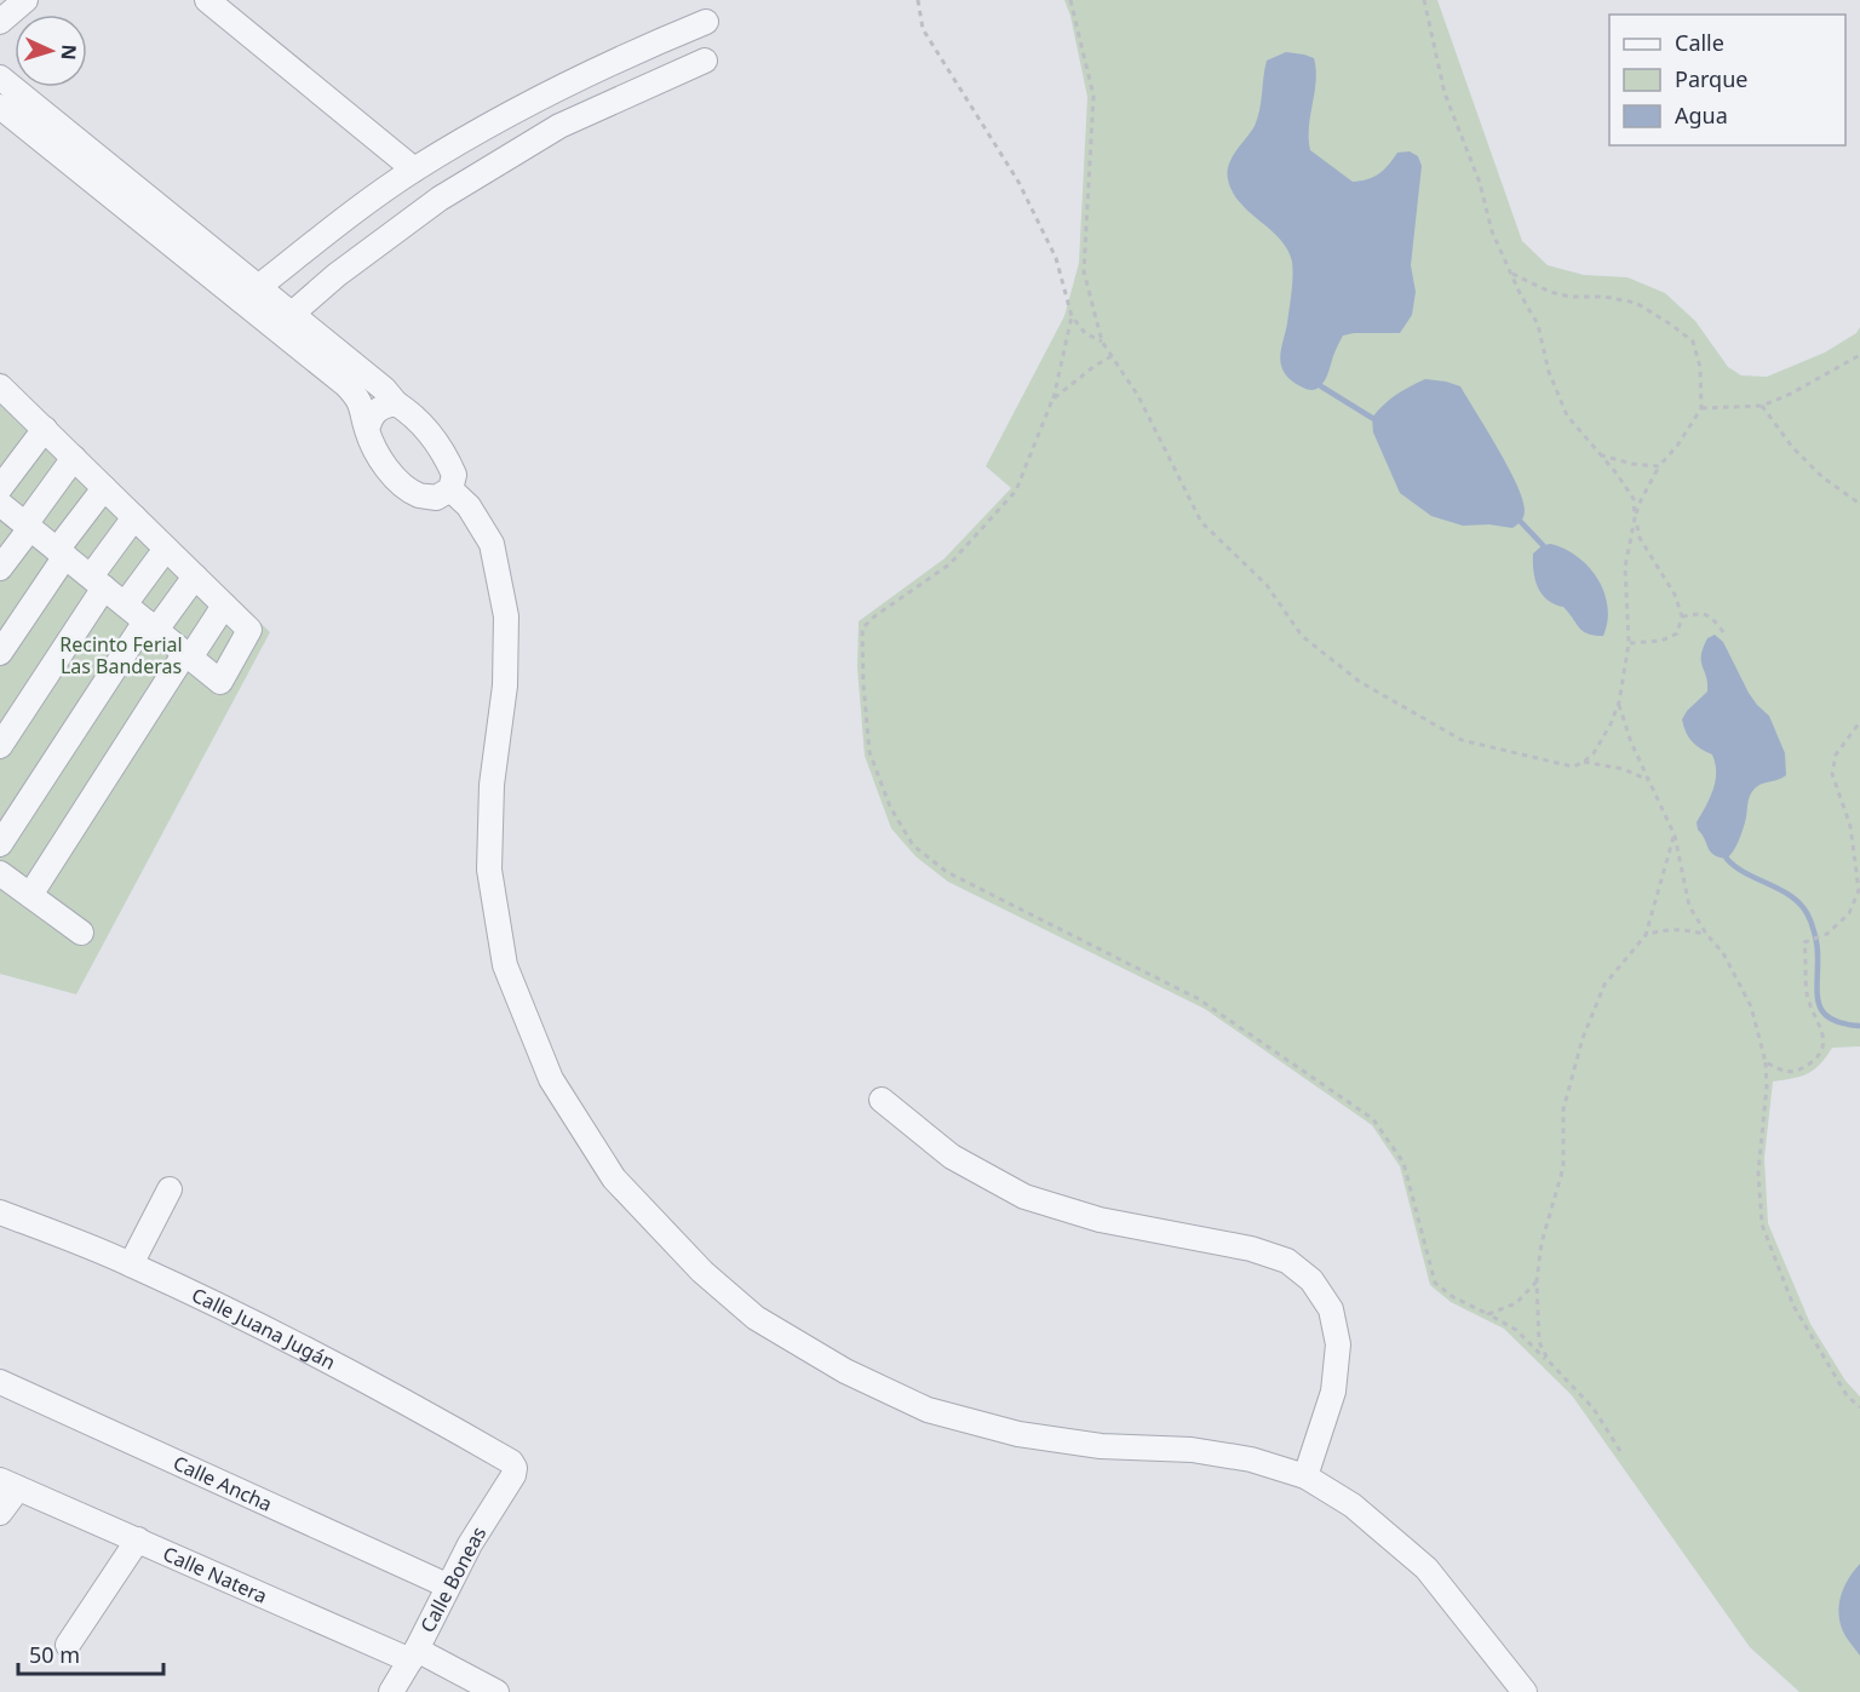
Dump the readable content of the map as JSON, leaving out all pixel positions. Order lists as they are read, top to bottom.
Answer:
{
  "streets": {
    "street": [
      "Calle Juana Jugán",
      "Calle Ancha",
      "Calle Natera",
      "Calle Boneas"
    ]
  },
  "crossings": [
    ["Calle Juana Jugán", "Calle Boneas"],
    ["Calle Ancha", "Calle Boneas"],
    ["Calle Natera", "Calle Boneas"]
  ],
  "parks": ["Recinto Ferial Las Banderas"],
  "legend": ["Calle", "Parque", "Agua"],
  "scale_bar": "50 m",
  "north": "right"
}
